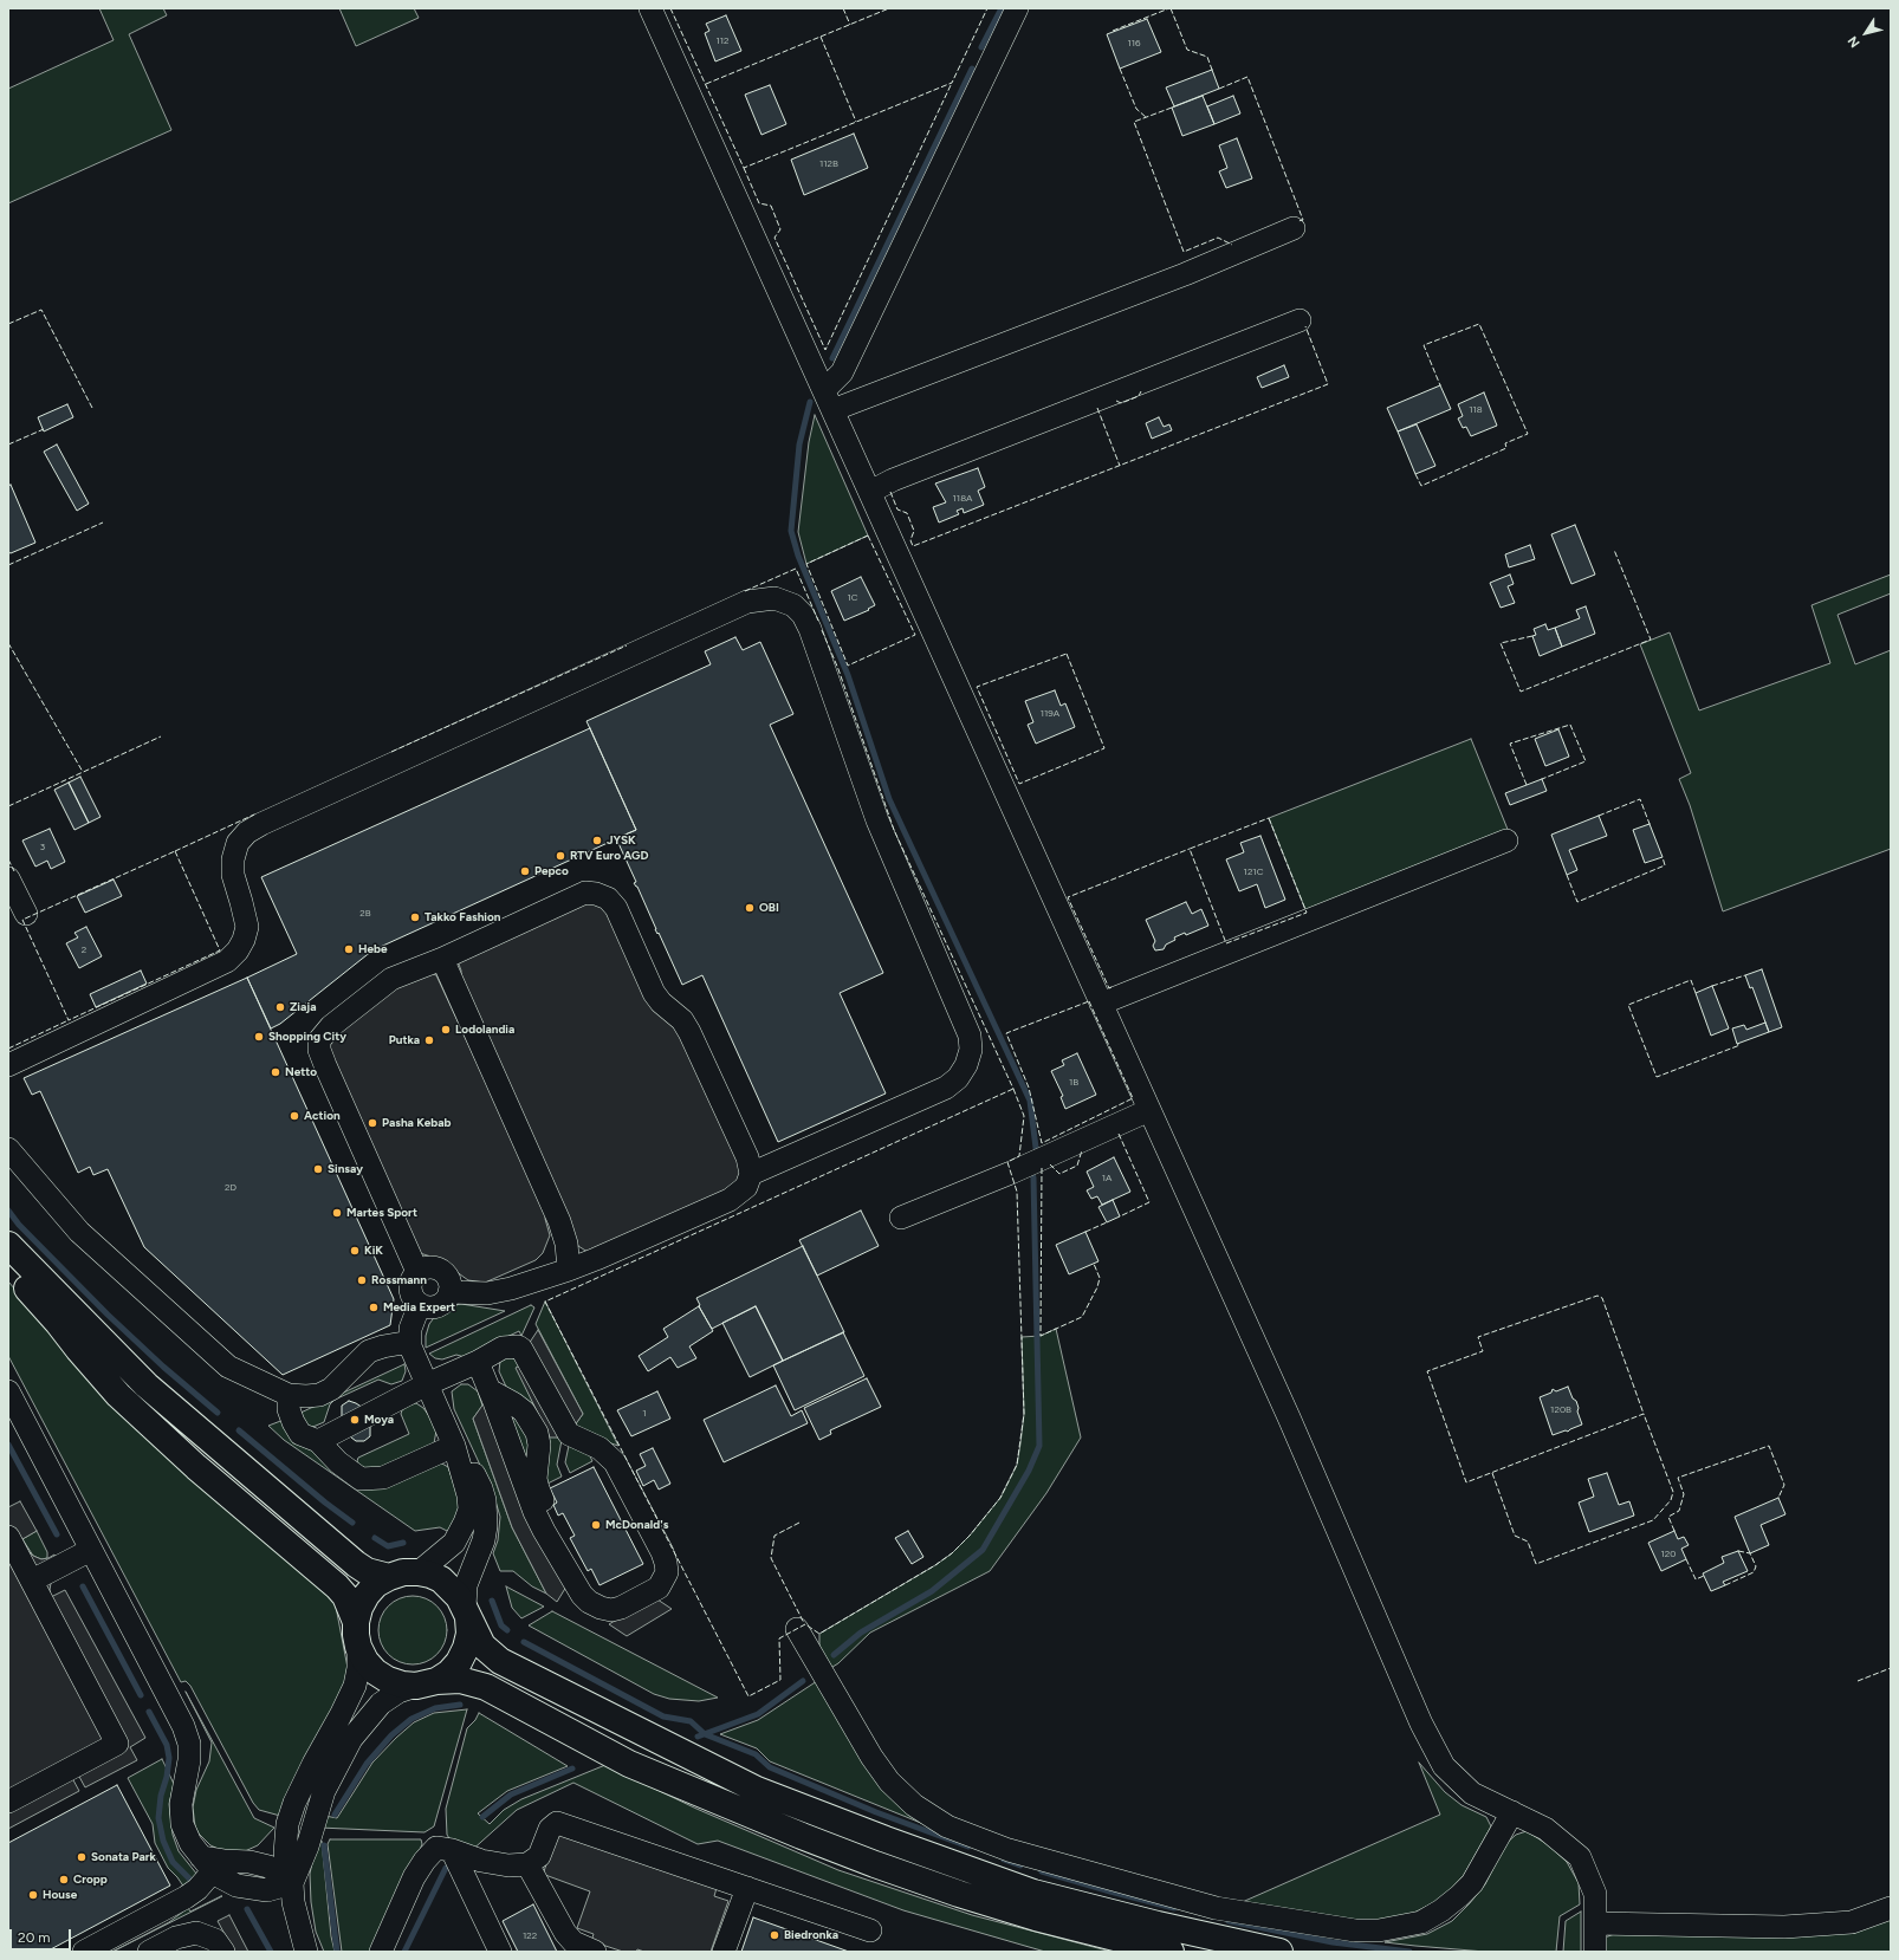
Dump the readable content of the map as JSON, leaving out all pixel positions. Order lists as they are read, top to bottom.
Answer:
{
  "places": [
    "JYSK",
    "RTV Euro AGD",
    "Pepco",
    "OBI",
    "Takko Fashion",
    "Hebe",
    "Ziaja",
    "Lodolandia",
    "Shopping City",
    "Putka",
    "Netto",
    "Action",
    "Pasha Kebab",
    "Sinsay",
    "Martes Sport",
    "KiK",
    "Rossmann",
    "Media Expert",
    "Moya",
    "McDonald's",
    "Sonata Park",
    "Cropp",
    "House",
    "Biedronka"
  ],
  "house_numbers": [
    "112",
    "116",
    "112B",
    "118",
    "118A",
    "1C",
    "119A",
    "3",
    "121C",
    "2B",
    "2",
    "1B",
    "1A",
    "2D",
    "120B",
    "1",
    "120",
    "122"
  ],
  "scale_bar": "20 m",
  "north": "bottom left"
}
